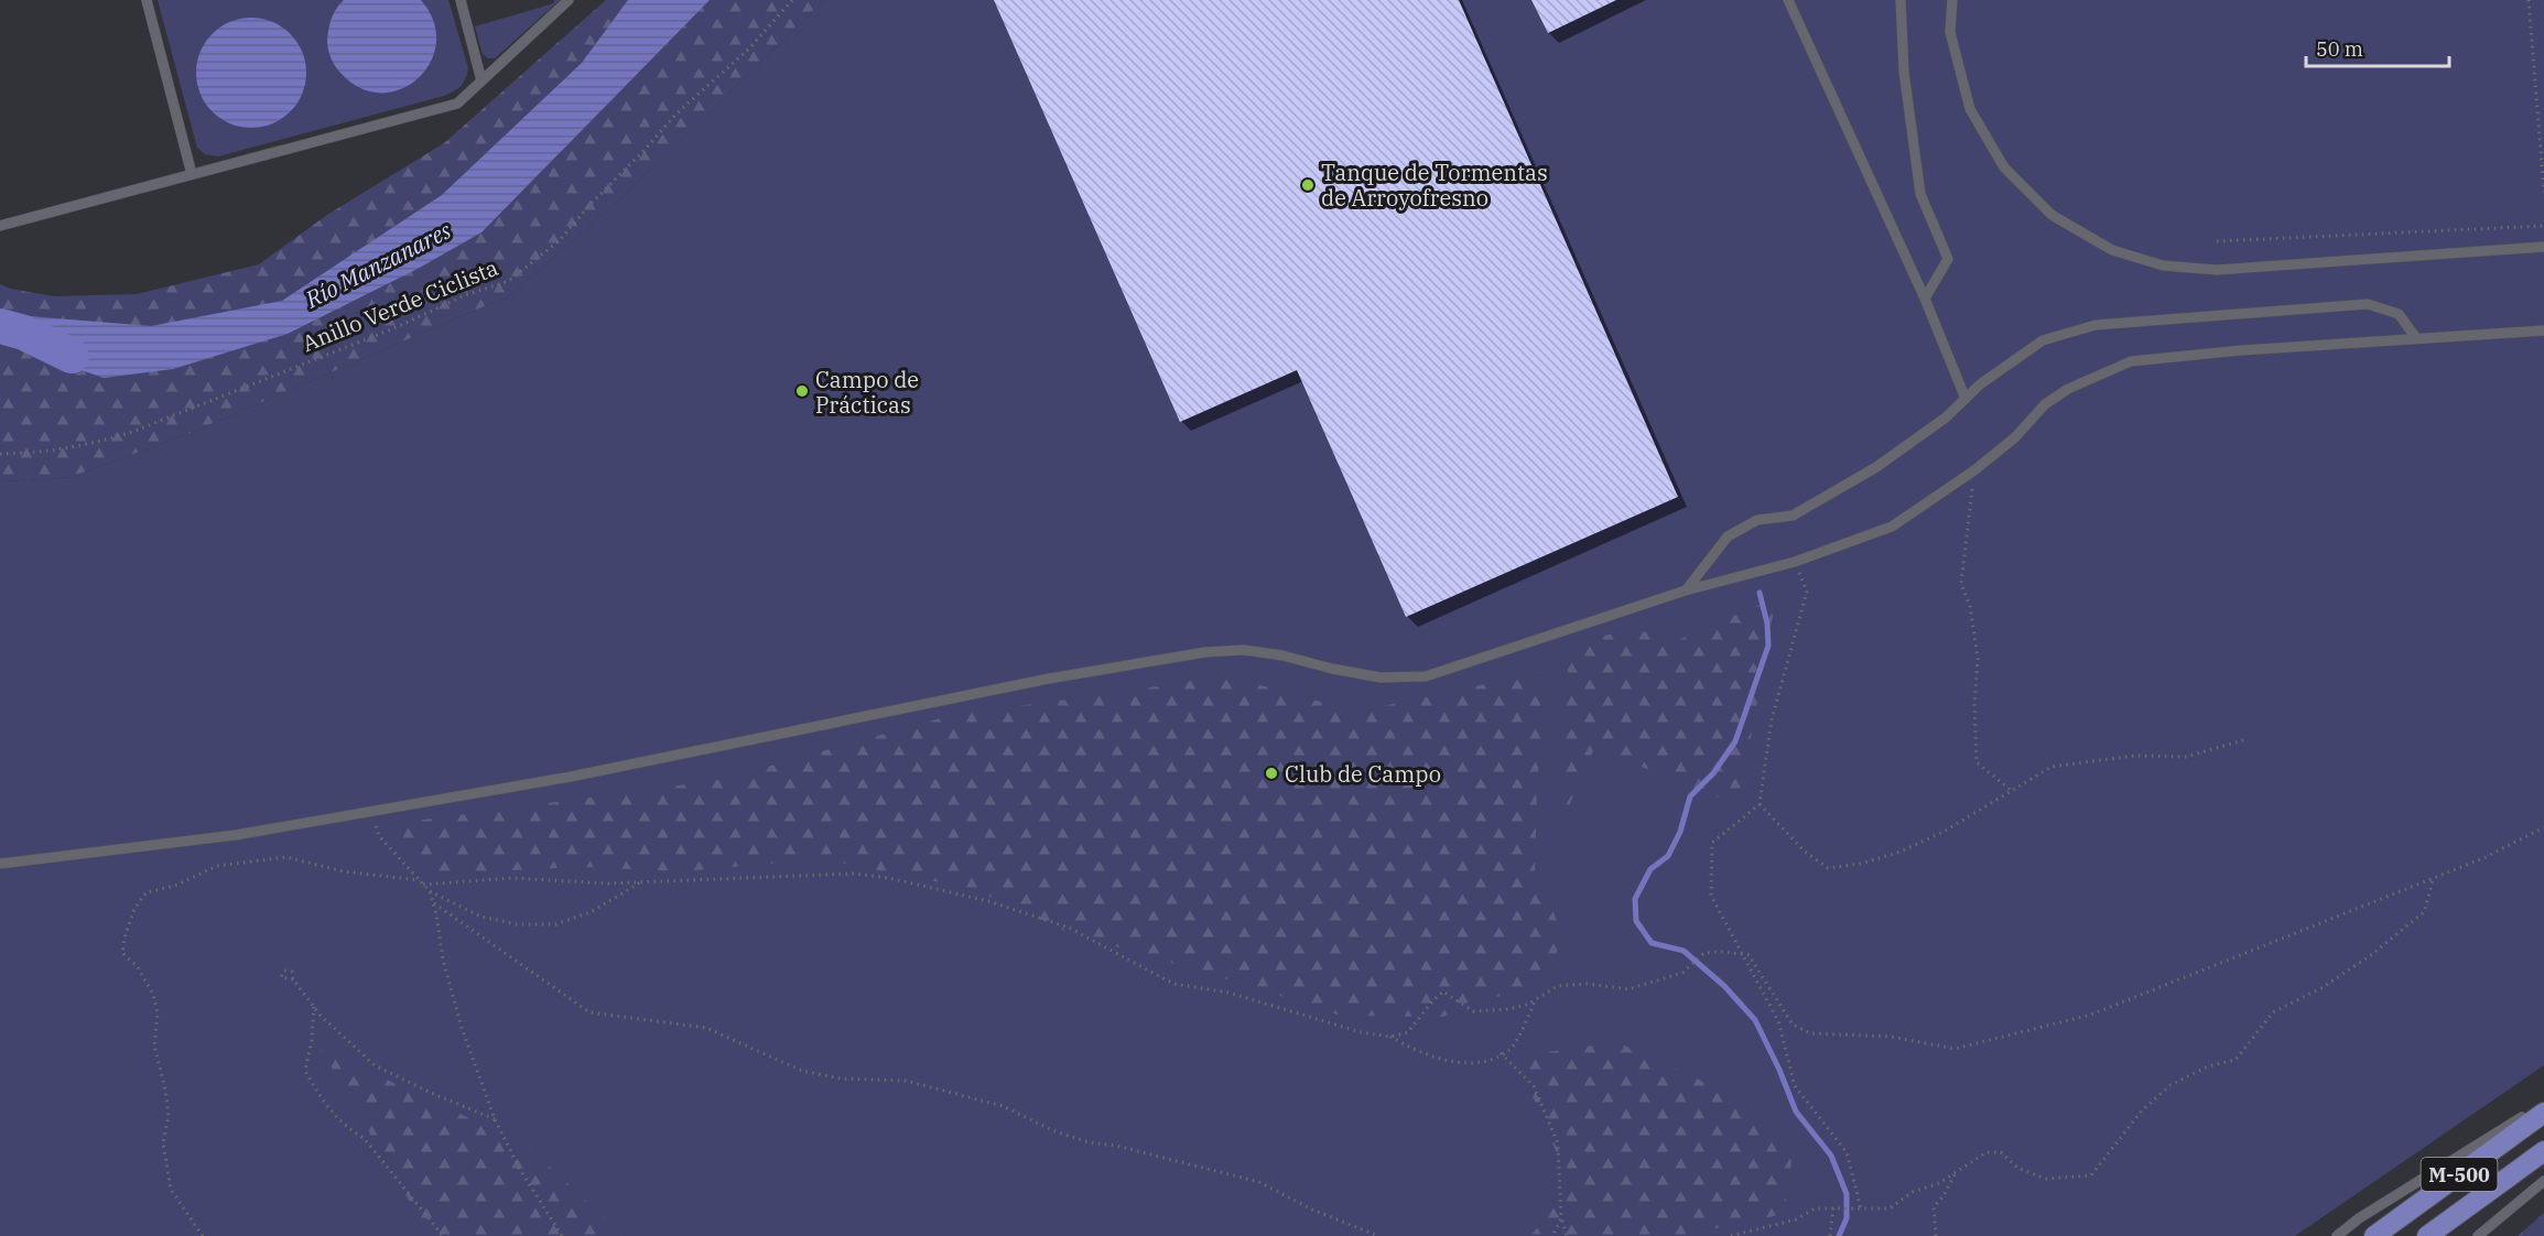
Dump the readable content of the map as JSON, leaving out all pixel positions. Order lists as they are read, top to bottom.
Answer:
{
  "streets": {
    "highway": ["M-500"],
    "path": ["Anillo Verde Ciclista"]
  },
  "water": ["Río Manzanares"],
  "places": ["Tanque de Tormentas de Arroyofresno", "Campo de Prácticas", "Club de Campo"],
  "scale_bar": "50 m"
}
